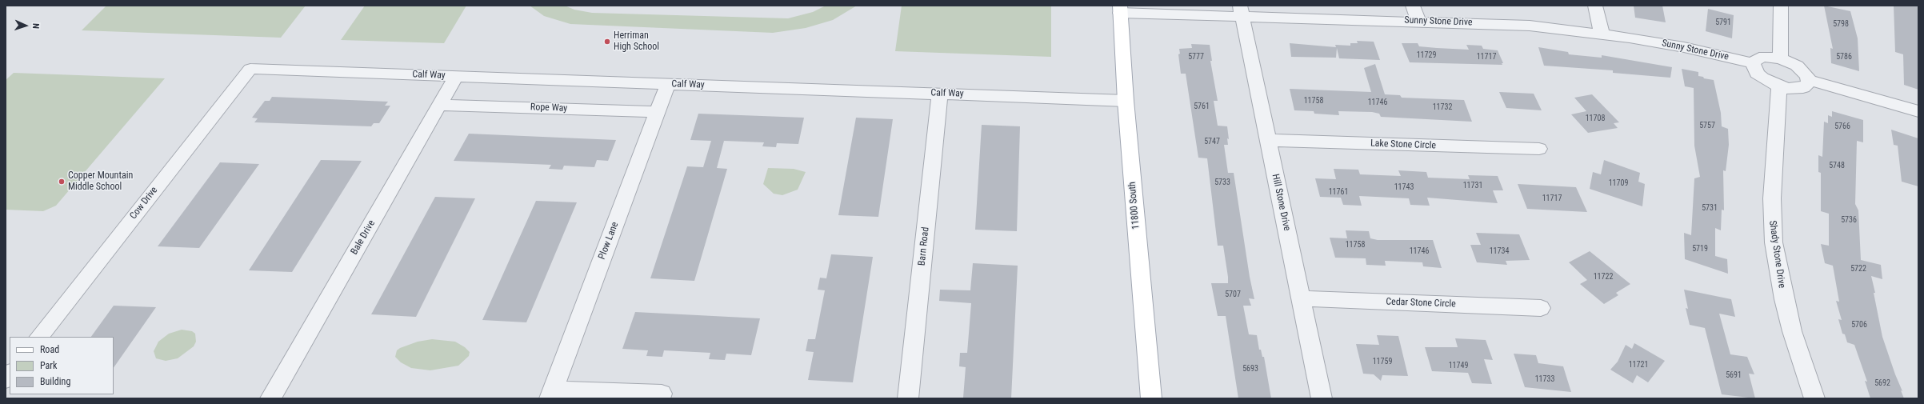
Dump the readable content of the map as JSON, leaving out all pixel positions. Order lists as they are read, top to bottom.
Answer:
{
  "streets": {
    "main road": ["11800 South"],
    "street": [
      "Sunny Stone Drive",
      "Calf Way",
      "Rope Way",
      "Lake Stone Circle",
      "Hill Stone Drive",
      "Cow Drive",
      "Bale Drive",
      "Plow Lane",
      "Barn Road",
      "Shady Stone Drive",
      "Cedar Stone Circle"
    ]
  },
  "crossings": [
    ["Sunny Stone Drive", "Hill Stone Drive"],
    ["Sunny Stone Drive", "11800 South"],
    ["Calf Way", "Cow Drive"],
    ["Calf Way", "11800 South"],
    ["Calf Way", "Bale Drive"],
    ["Calf Way", "Plow Lane"],
    ["Calf Way", "Barn Road"],
    ["Rope Way", "Bale Drive"],
    ["Rope Way", "Plow Lane"],
    ["Lake Stone Circle", "Hill Stone Drive"],
    ["Hill Stone Drive", "Cedar Stone Circle"]
  ],
  "places": ["Herriman High School", "Copper Mountain Middle School"],
  "house_numbers": [
    "5791",
    "5798",
    "11729",
    "5777",
    "11717",
    "5786",
    "11758",
    "11746",
    "5761",
    "11732",
    "11708",
    "5757",
    "5766",
    "5747",
    "5748",
    "5733",
    "11709",
    "11731",
    "11743",
    "11761",
    "11717",
    "5731",
    "5736",
    "11758",
    "5719",
    "11746",
    "11734",
    "5722",
    "11722",
    "5707",
    "5706",
    "11759",
    "11721",
    "11749",
    "5693",
    "5691",
    "11733",
    "5692"
  ],
  "legend": ["Road", "Park", "Building"],
  "north": "right"
}
